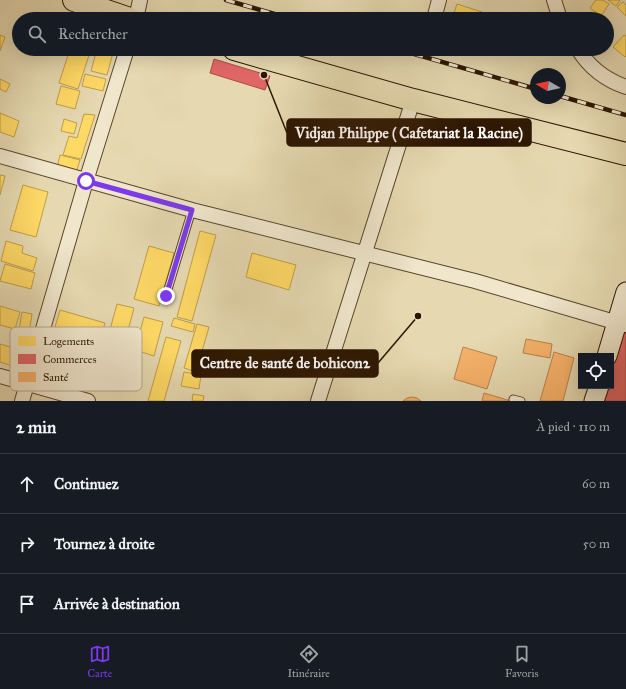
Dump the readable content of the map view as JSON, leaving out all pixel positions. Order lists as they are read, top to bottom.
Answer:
{
  "places": ["Vidjan Philippe ( Cafetariat la Racine)", "Centre de santé de bohicon2"],
  "legend": ["Logements", "Commerces", "Santé"],
  "north": "left",
  "page": {
    "search": "Rechercher",
    "heading": ["2 min", "À pied · 110 m"],
    "list": [
      ["Continuez", "60 m"],
      ["Tournez à droite", "50 m"],
      "Arrivée à destination"
    ],
    "nav": ["Carte", "Itinéraire", "Favoris"]
  }
}
